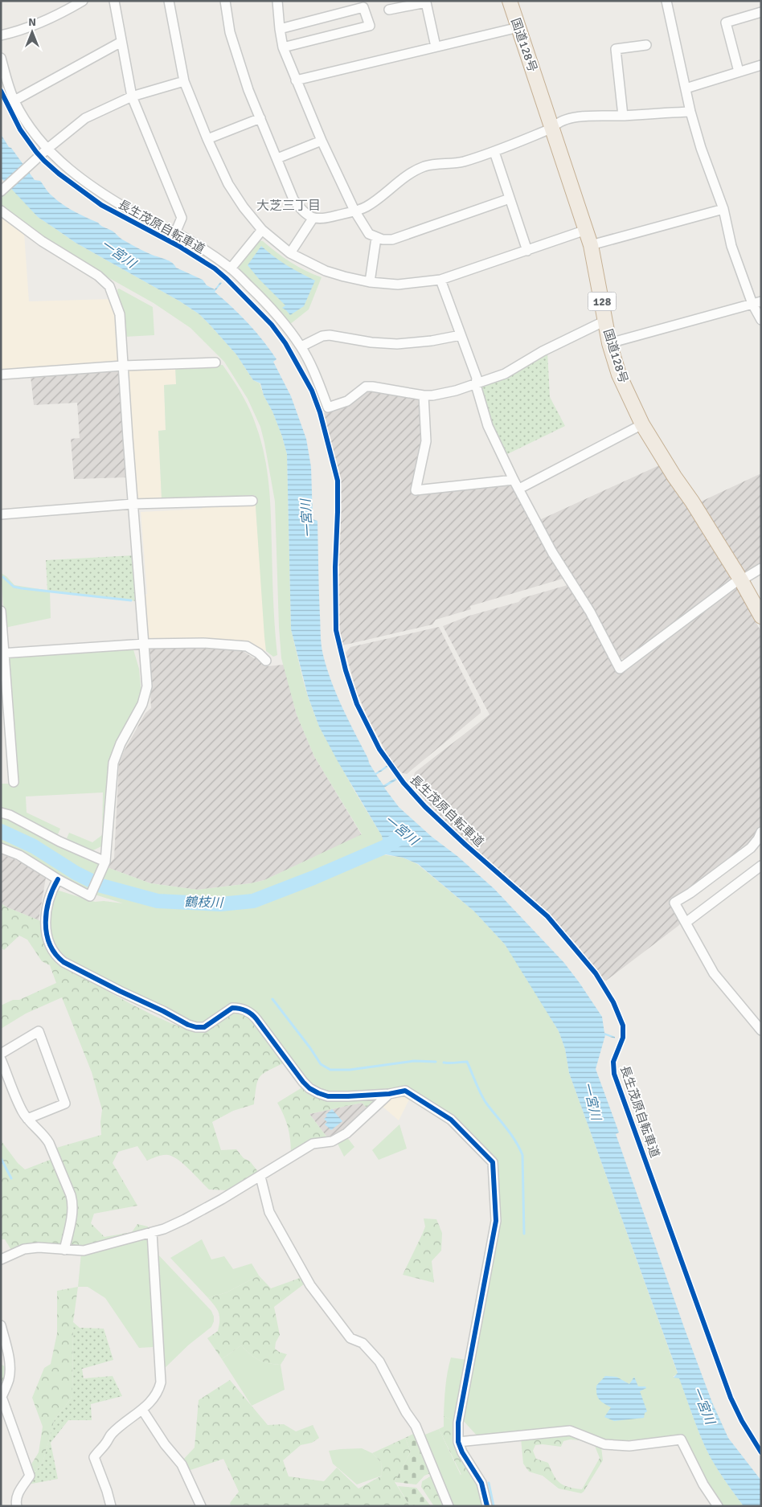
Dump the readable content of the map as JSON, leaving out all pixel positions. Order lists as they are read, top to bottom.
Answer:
{
  "streets": {
    "highway": ["国道128号", "128"],
    "cycle path": ["長生茂原自転車道"]
  },
  "districts": ["大芝三丁目"],
  "water": ["一宮川", "鶴枝川"],
  "north": "top"
}
